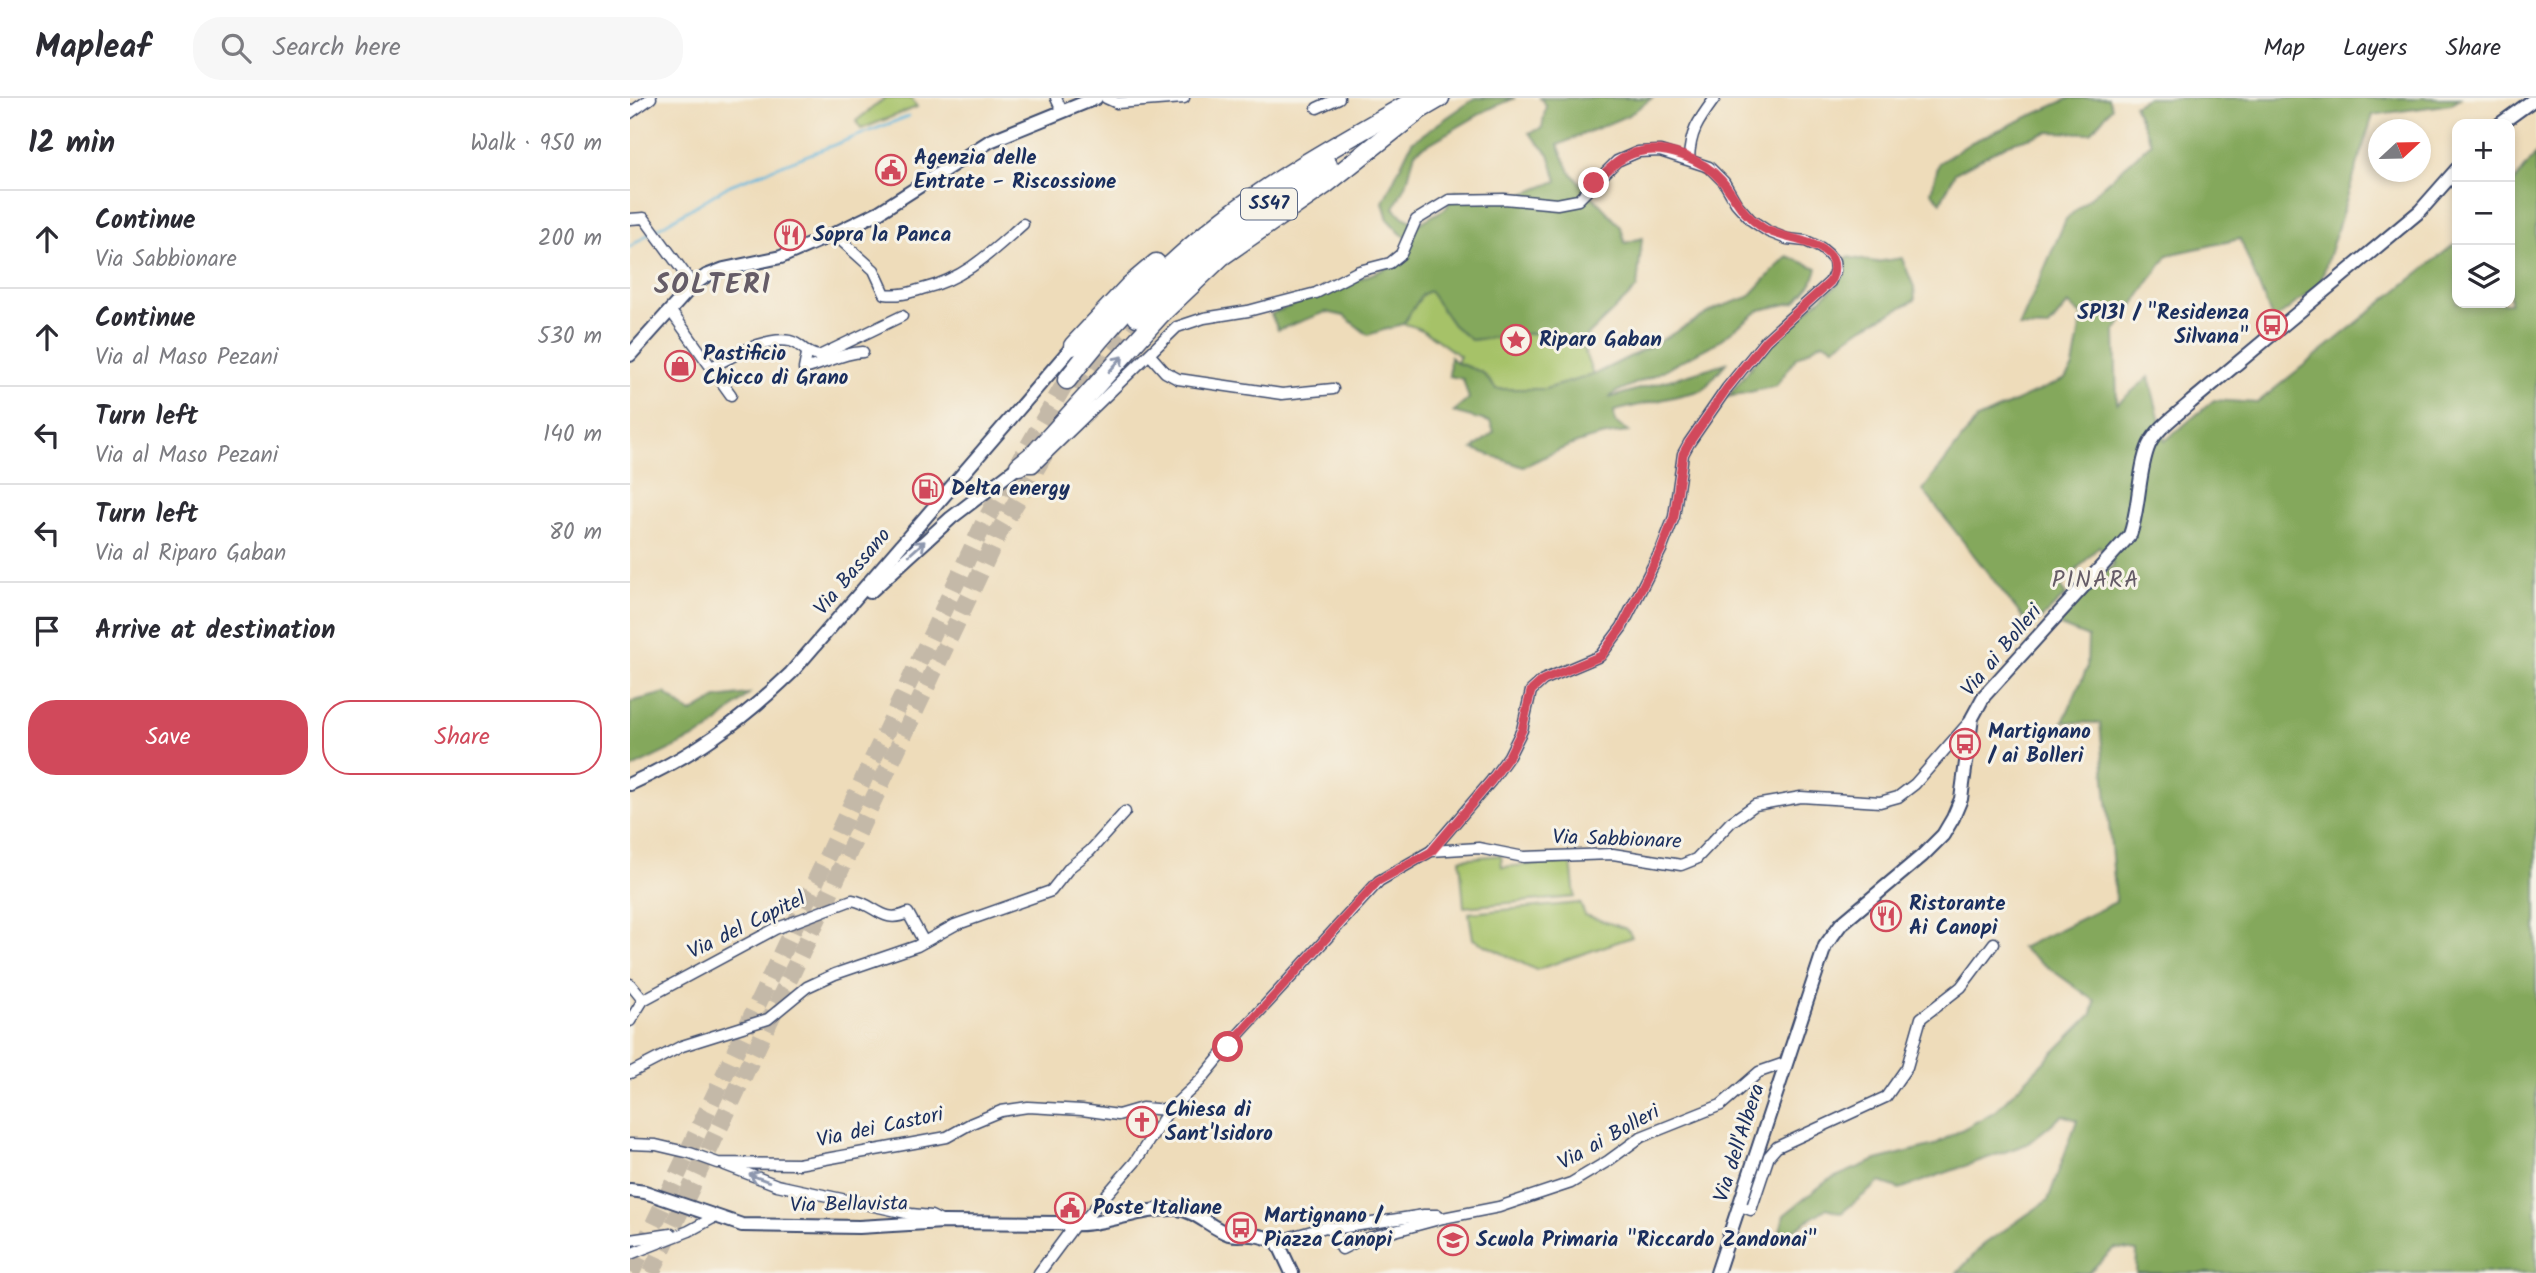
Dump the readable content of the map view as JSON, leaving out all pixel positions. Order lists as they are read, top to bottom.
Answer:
{
  "streets": {
    "highway": ["SS47"],
    "street": [
      "Via Bassano",
      "Via ai Bolleri",
      "Via Sabbionare",
      "Via del Capitel",
      "Via dei Castori",
      "Via dell'Albera",
      "Via Bellavista"
    ]
  },
  "crossings": [
    ["Via ai Bolleri", "Via Sabbionare"],
    ["Via ai Bolleri", "Via dell'Albera"],
    ["Via Sabbionare", "Via dei Castori"],
    ["Via Sabbionare", "Via Bellavista"],
    ["Via dei Castori", "Via Bellavista"]
  ],
  "districts": ["SOLTERI", "PINARA"],
  "places": {
    "public building": ["Agenzia delle Entrate - Riscossione", "Poste Italiane"],
    "restaurant": ["Sopra la Panca", "Ristorante Ai Canopi"],
    "bus stop": ["SP131 / \"Residenza Silvana\"", "Martignano / ai Bolleri", "Martignano / Piazza Canopi"],
    "place": ["Riparo Gaban"],
    "shop": ["Pastificio Chicco di Grano"],
    "fuel station": ["Delta energy"],
    "church": ["Chiesa di Sant'Isidoro"],
    "school or university": ["Scuola Primaria \"Riccardo Zandonai\""]
  },
  "north": "right",
  "page": {
    "header": "Mapleaf",
    "search": "Search here",
    "nav": ["Map", "Layers", "Share"],
    "heading": ["12 min", "Walk · 950 m"],
    "map_buttons": ["+", "−"],
    "list": [
      ["Continue", "Via Sabbionare", "200 m"],
      ["Continue", "Via al Maso Pezani", "530 m"],
      ["Turn left", "Via al Maso Pezani", "140 m"],
      ["Turn left", "Via al Riparo Gaban", "80 m"],
      "Arrive at destination"
    ],
    "buttons": ["Save", "Share"]
  }
}
